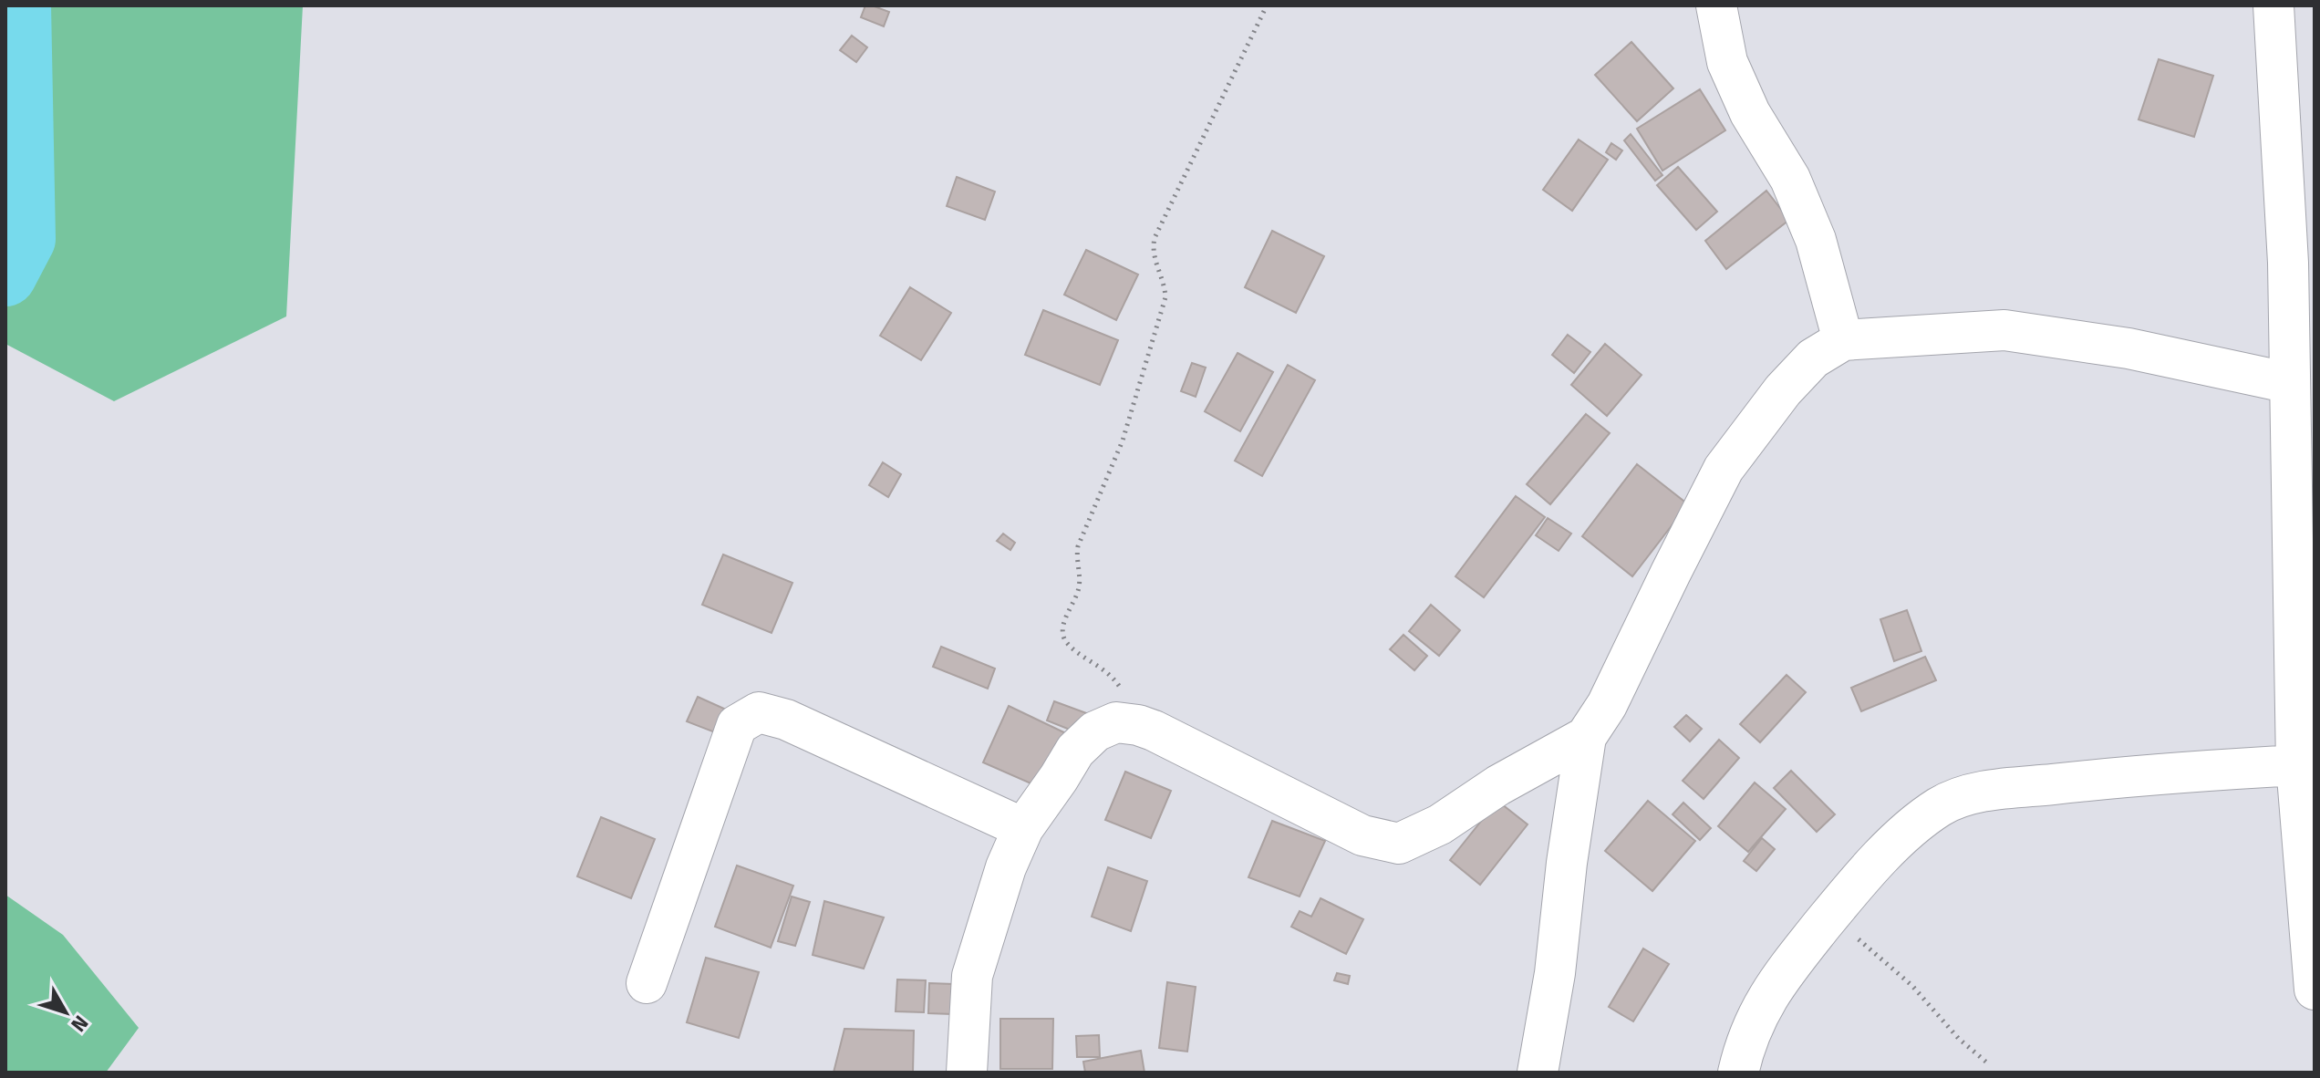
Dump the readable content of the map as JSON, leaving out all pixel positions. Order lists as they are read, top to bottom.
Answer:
{
  "north": "bottom right"
}
